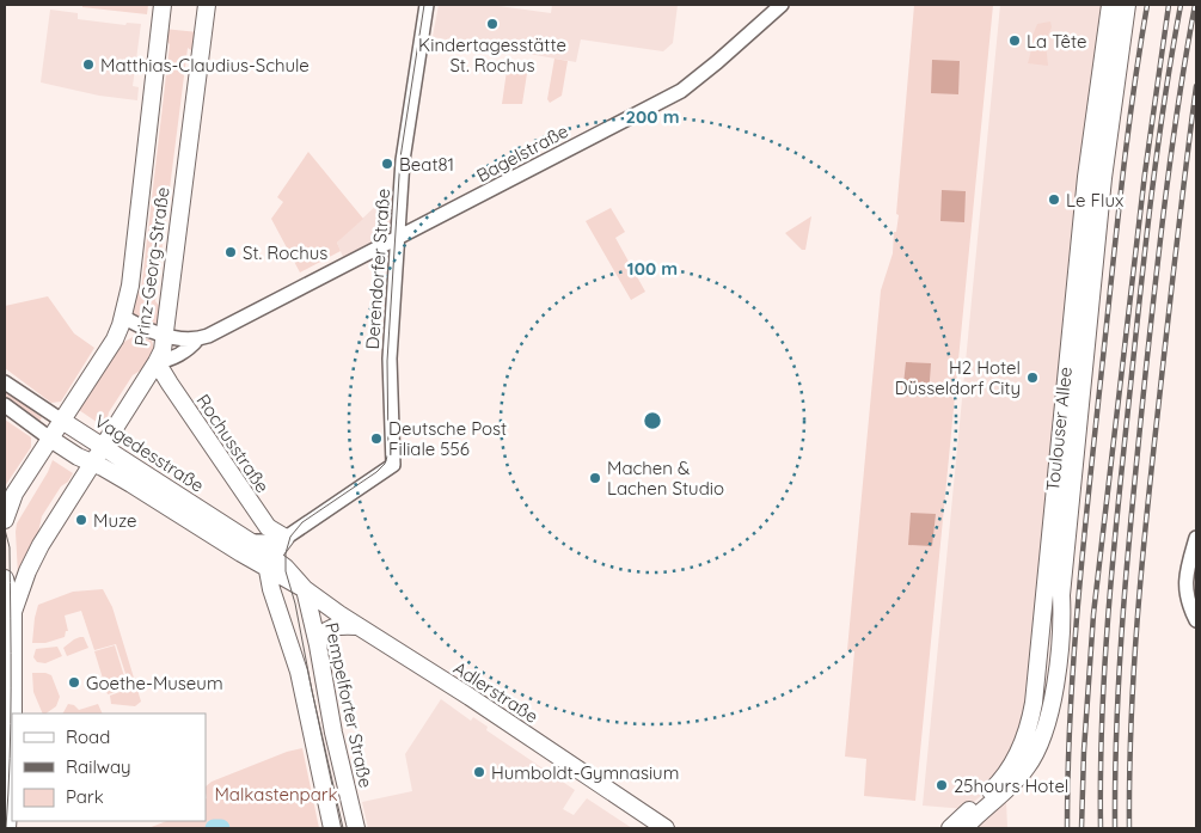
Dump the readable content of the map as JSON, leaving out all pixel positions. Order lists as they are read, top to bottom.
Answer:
{
  "streets": {
    "main road": [
      "Prinz-Georg-Straße",
      "Toulouser Allee",
      "Rochusstraße",
      "Vagedesstraße",
      "Adlerstraße",
      "Pempelforter Straße"
    ],
    "street": ["Bagelstraße", "Derendorfer Straße"]
  },
  "crossings": [
    ["Bagelstraße", "Prinz-Georg-Straße"],
    ["Bagelstraße", "Derendorfer Straße"],
    ["Bagelstraße", "Rochusstraße"],
    ["Prinz-Georg-Straße", "Rochusstraße"],
    ["Prinz-Georg-Straße", "Vagedesstraße"],
    ["Derendorfer Straße", "Rochusstraße"],
    ["Vagedesstraße", "Adlerstraße"],
    ["Adlerstraße", "Pempelforter Straße"]
  ],
  "parks": ["Malkastenpark"],
  "places": [
    "Kindertagesstätte St. Rochus",
    "La Tête",
    "Matthias-Claudius-Schule",
    "Beat81",
    "Le Flux",
    "St. Rochus",
    "H2 Hotel Düsseldorf City",
    "Deutsche Post Filiale 556",
    "Machen & Lachen Studio",
    "Muze",
    "Goethe-Museum",
    "Humboldt-Gymnasium",
    "25hours Hotel"
  ],
  "legend": ["Road", "Railway", "Park"],
  "rings": ["200 m", "100 m"]
}
